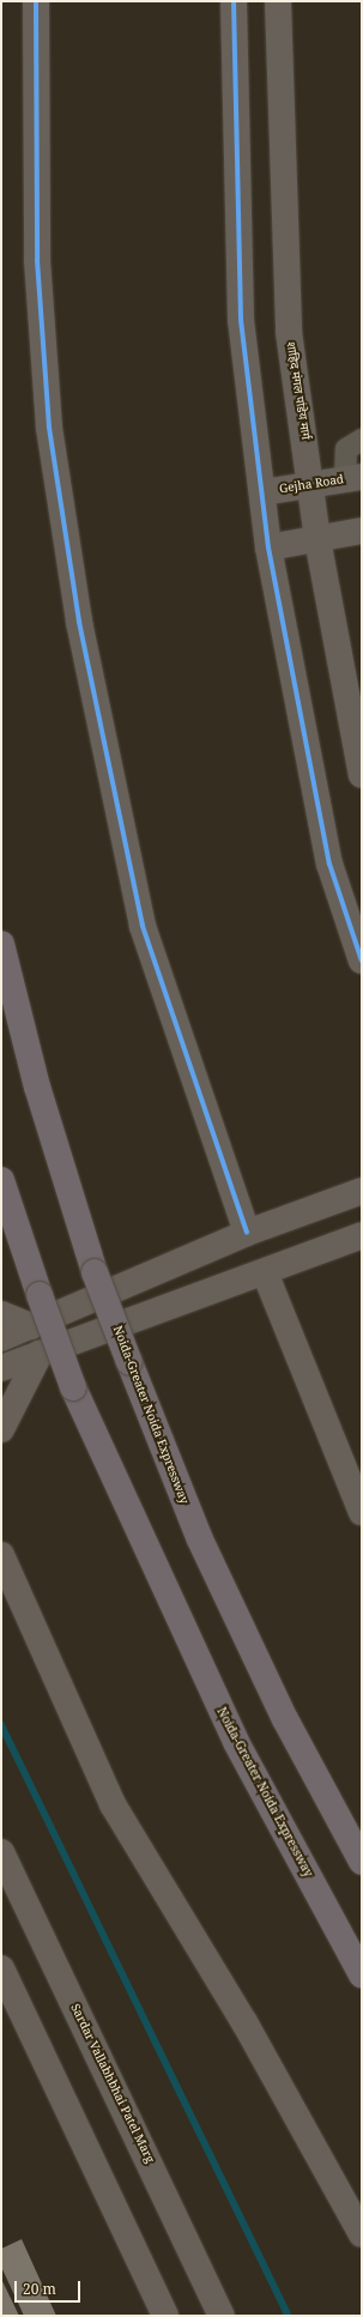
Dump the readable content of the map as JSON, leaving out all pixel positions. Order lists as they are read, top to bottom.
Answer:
{
  "streets": {
    "highway": ["Noida-Greater Noida Expressway"],
    "street": ["शाहिद मंगल पांडेय मार्ग", "Gejha Road", "Sardar Vallabhbhai Patel Marg"]
  },
  "crossings": [
    ["शाहिद मंगल पांडेय मार्ग", "Gejha Road"]
  ],
  "scale_bar": "20 m"
}
